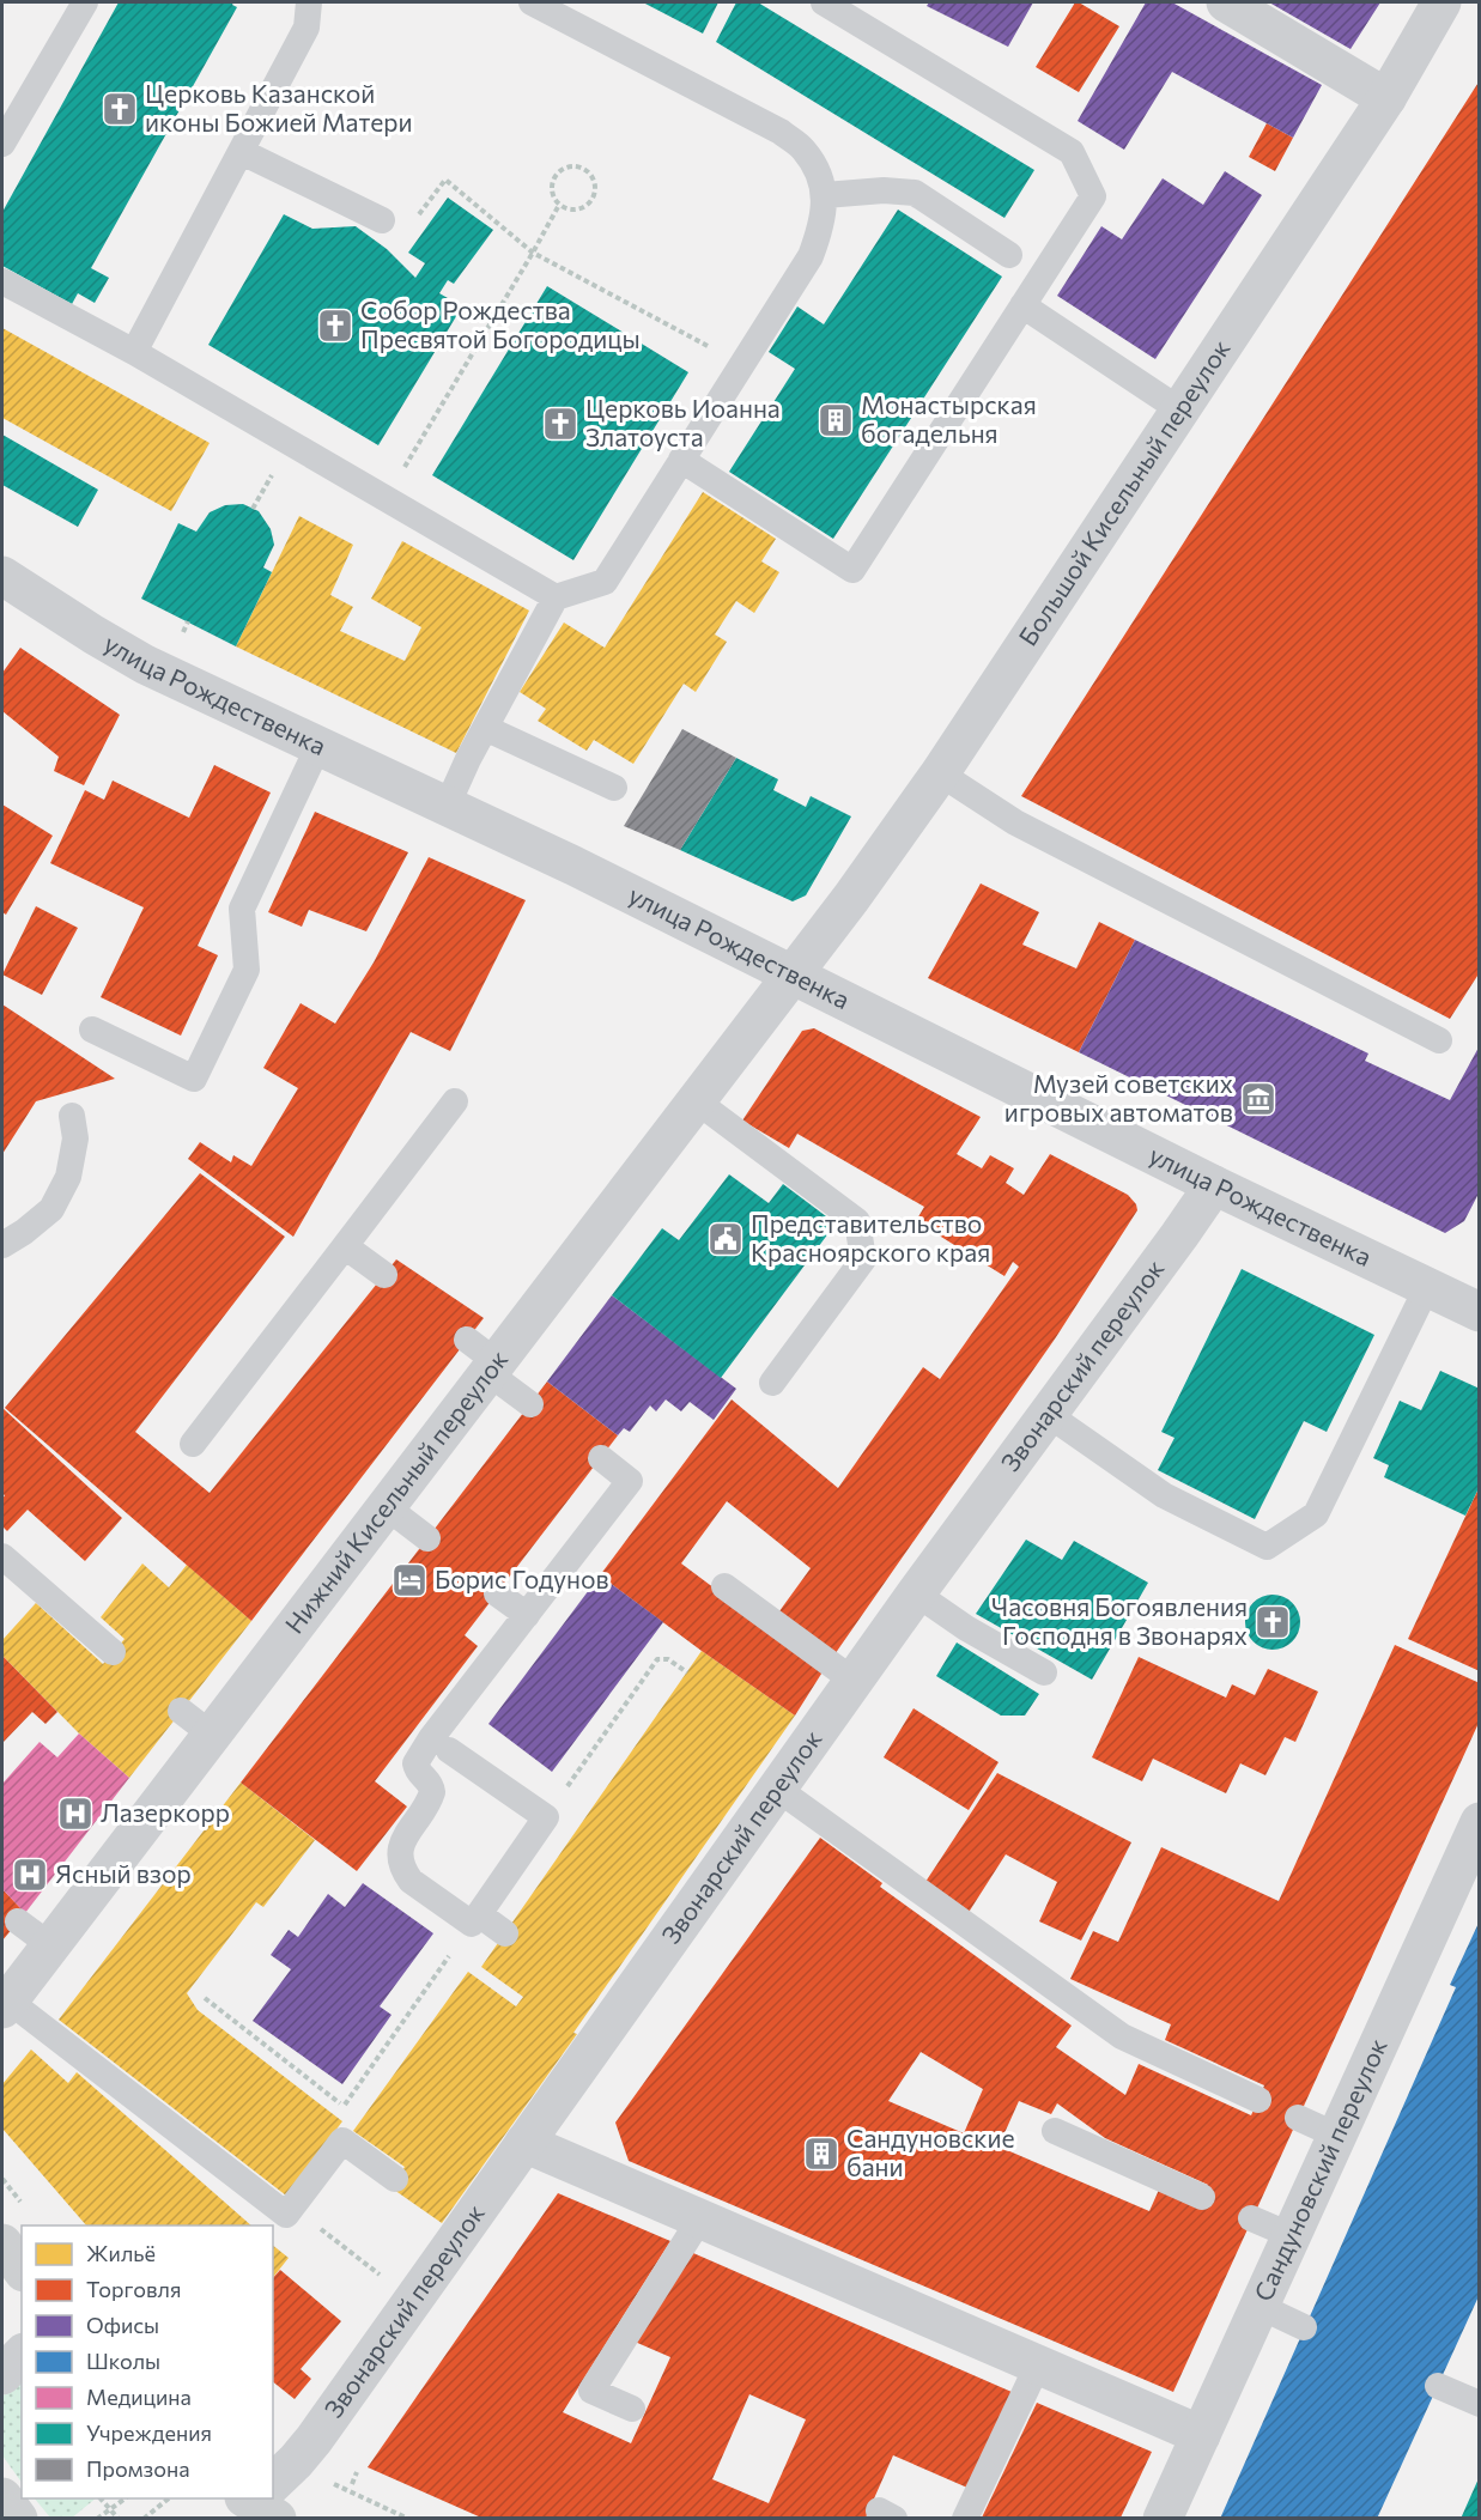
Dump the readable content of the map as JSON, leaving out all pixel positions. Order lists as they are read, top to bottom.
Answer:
{
  "streets": {
    "street": [
      "Большой Кисельный переулок",
      "улица Рождественка",
      "Звонарский переулок",
      "Нижний Кисельный переулок",
      "Сандуновский переулок"
    ]
  },
  "crossings": [
    ["Большой Кисельный переулок", "улица Рождественка"],
    ["Большой Кисельный переулок", "Нижний Кисельный переулок"],
    ["улица Рождественка", "Звонарский переулок"],
    ["улица Рождественка", "Нижний Кисельный переулок"]
  ],
  "places": {
    "church": [
      "Церковь Казанской иконы Божией Матери",
      "Собор Рождества Пресвятой Богородицы",
      "Церковь Иоанна Златоуста",
      "Часовня Богоявления Господня в Звонарях"
    ],
    "building": ["Монастырская богадельня", "Сандуновские бани"],
    "museum": ["Музей советских игровых автоматов"],
    "public building": ["Представительство Красноярского края"],
    "hotel": ["Борис Годунов"],
    "hospital": ["Лазеркорр", "Ясный взор"]
  },
  "legend": [
    "Жильё",
    "Торговля",
    "Офисы",
    "Школы",
    "Медицина",
    "Учреждения",
    "Промзона"
  ]
}
